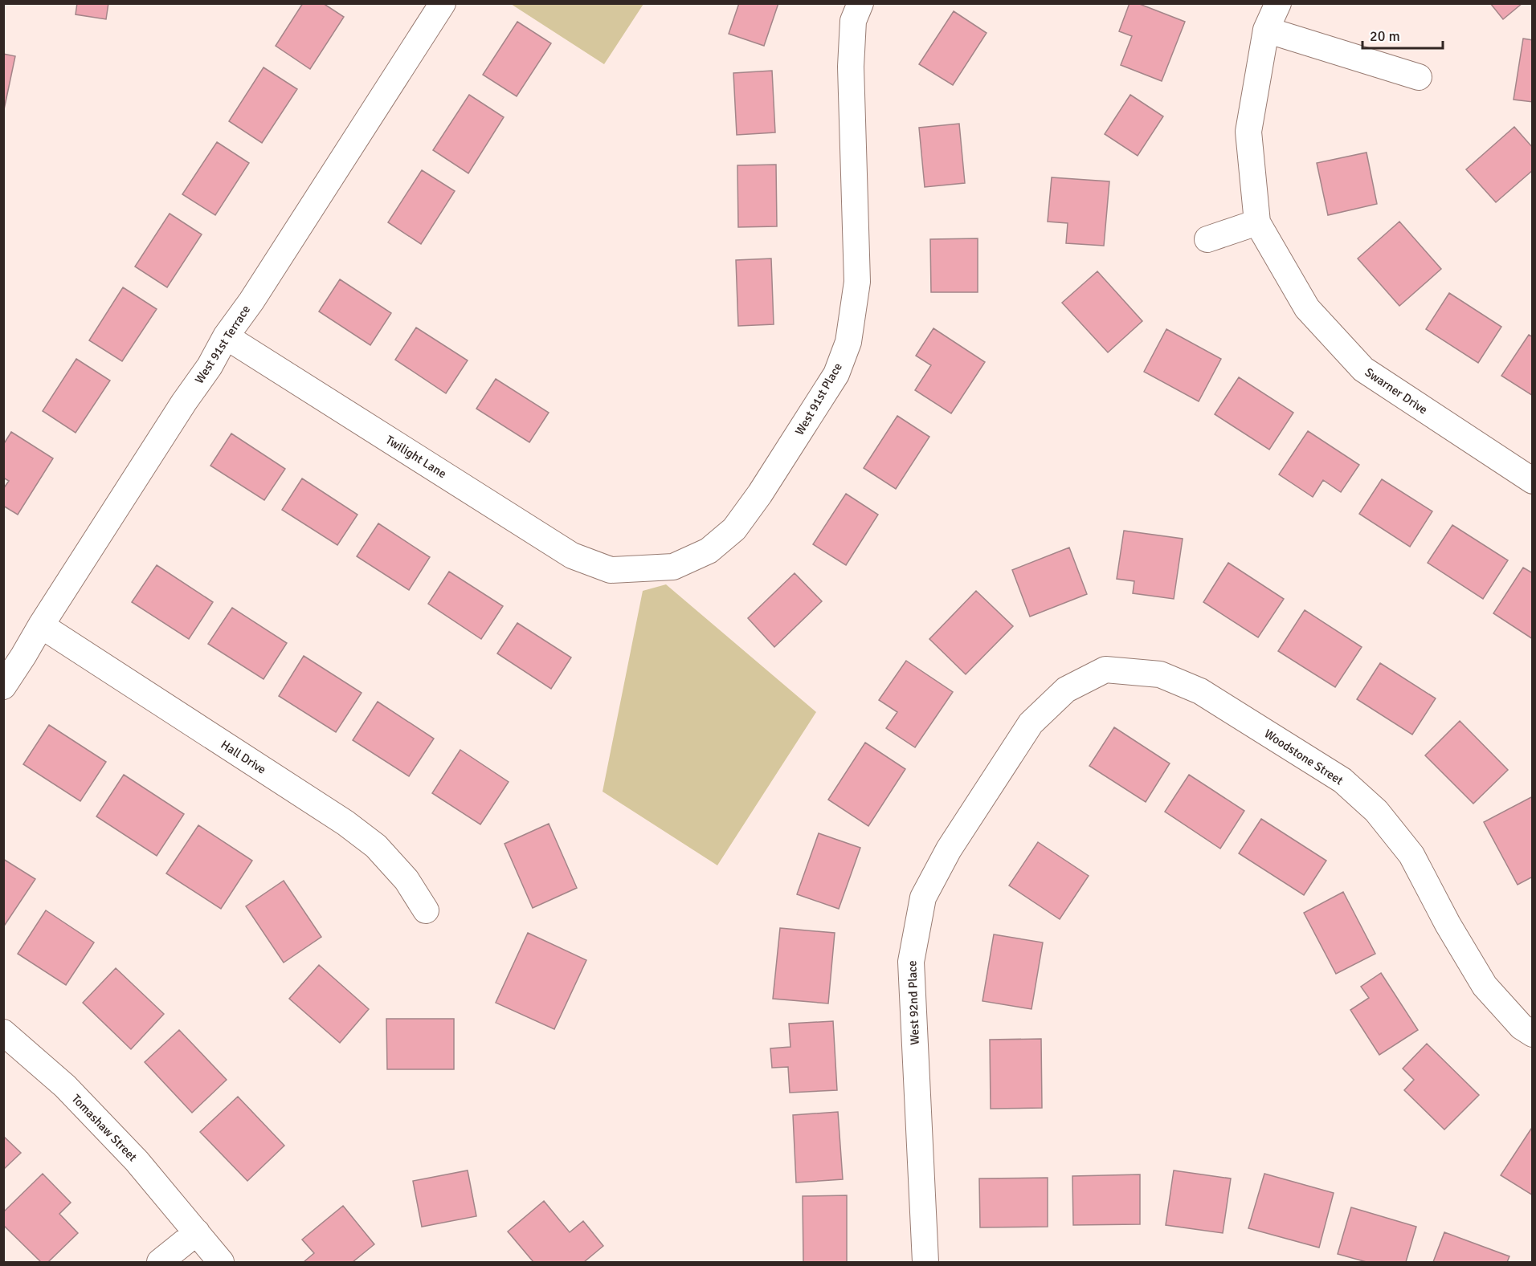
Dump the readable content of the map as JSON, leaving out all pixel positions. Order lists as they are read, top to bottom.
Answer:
{
  "streets": {
    "street": [
      "West 91st Terrace",
      "Swarner Drive",
      "West 91st Place",
      "Twilight Lane",
      "Hall Drive",
      "Woodstone Street",
      "West 92nd Place",
      "Tomashaw Street"
    ]
  },
  "crossings": [
    ["West 91st Terrace", "Twilight Lane"],
    ["West 91st Terrace", "Hall Drive"],
    ["West 91st Place", "Twilight Lane"],
    ["Woodstone Street", "West 92nd Place"]
  ],
  "scale_bar": "20 m"
}
